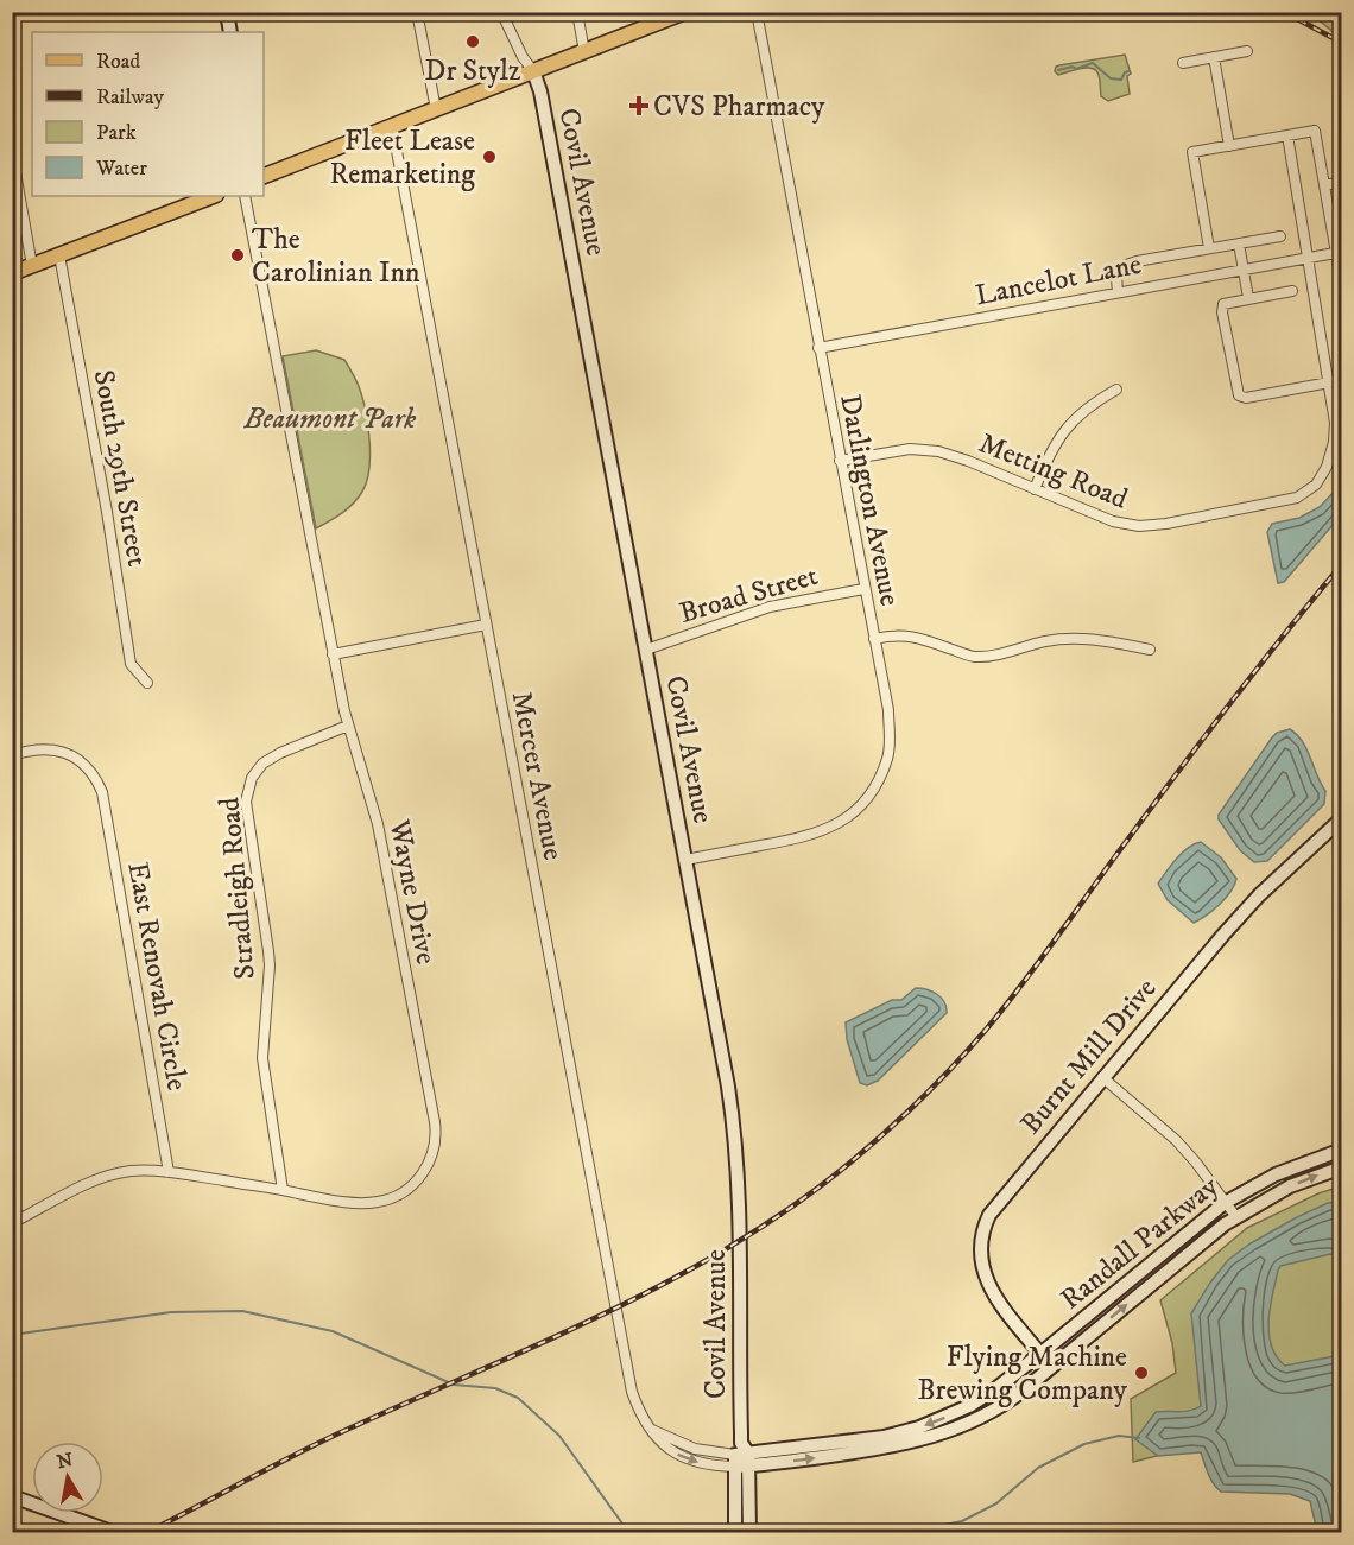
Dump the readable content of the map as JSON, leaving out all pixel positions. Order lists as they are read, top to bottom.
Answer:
{
  "streets": {
    "main road": ["Covil Avenue", "Burnt Mill Drive", "Randall Parkway"],
    "street": [
      "Lancelot Lane",
      "South 29th Street",
      "Metting Road",
      "Darlington Avenue",
      "Broad Street",
      "Mercer Avenue",
      "Stradleigh Road",
      "Wayne Drive",
      "East Renovah Circle"
    ]
  },
  "crossings": [
    ["Covil Avenue", "Darlington Avenue"],
    ["Covil Avenue", "Broad Street"],
    ["Covil Avenue", "Mercer Avenue"],
    ["Covil Avenue", "Randall Parkway"],
    ["Lancelot Lane", "Metting Road"],
    ["Lancelot Lane", "Darlington Avenue"],
    ["Metting Road", "Darlington Avenue"],
    ["Darlington Avenue", "Broad Street"],
    ["Mercer Avenue", "Randall Parkway"],
    ["Stradleigh Road", "Wayne Drive"],
    ["Wayne Drive", "East Renovah Circle"],
    ["Burnt Mill Drive", "Randall Parkway"]
  ],
  "parks": ["Beaumont Park"],
  "places": {
    "other": [
      "Dr Stylz",
      "Fleet Lease Remarketing",
      "The Carolinian Inn",
      "Flying Machine Brewing Company"
    ],
    "health": ["CVS Pharmacy"]
  },
  "legend": [
    "Road",
    "Railway",
    "Park",
    "Water"
  ],
  "north": "top"
}
